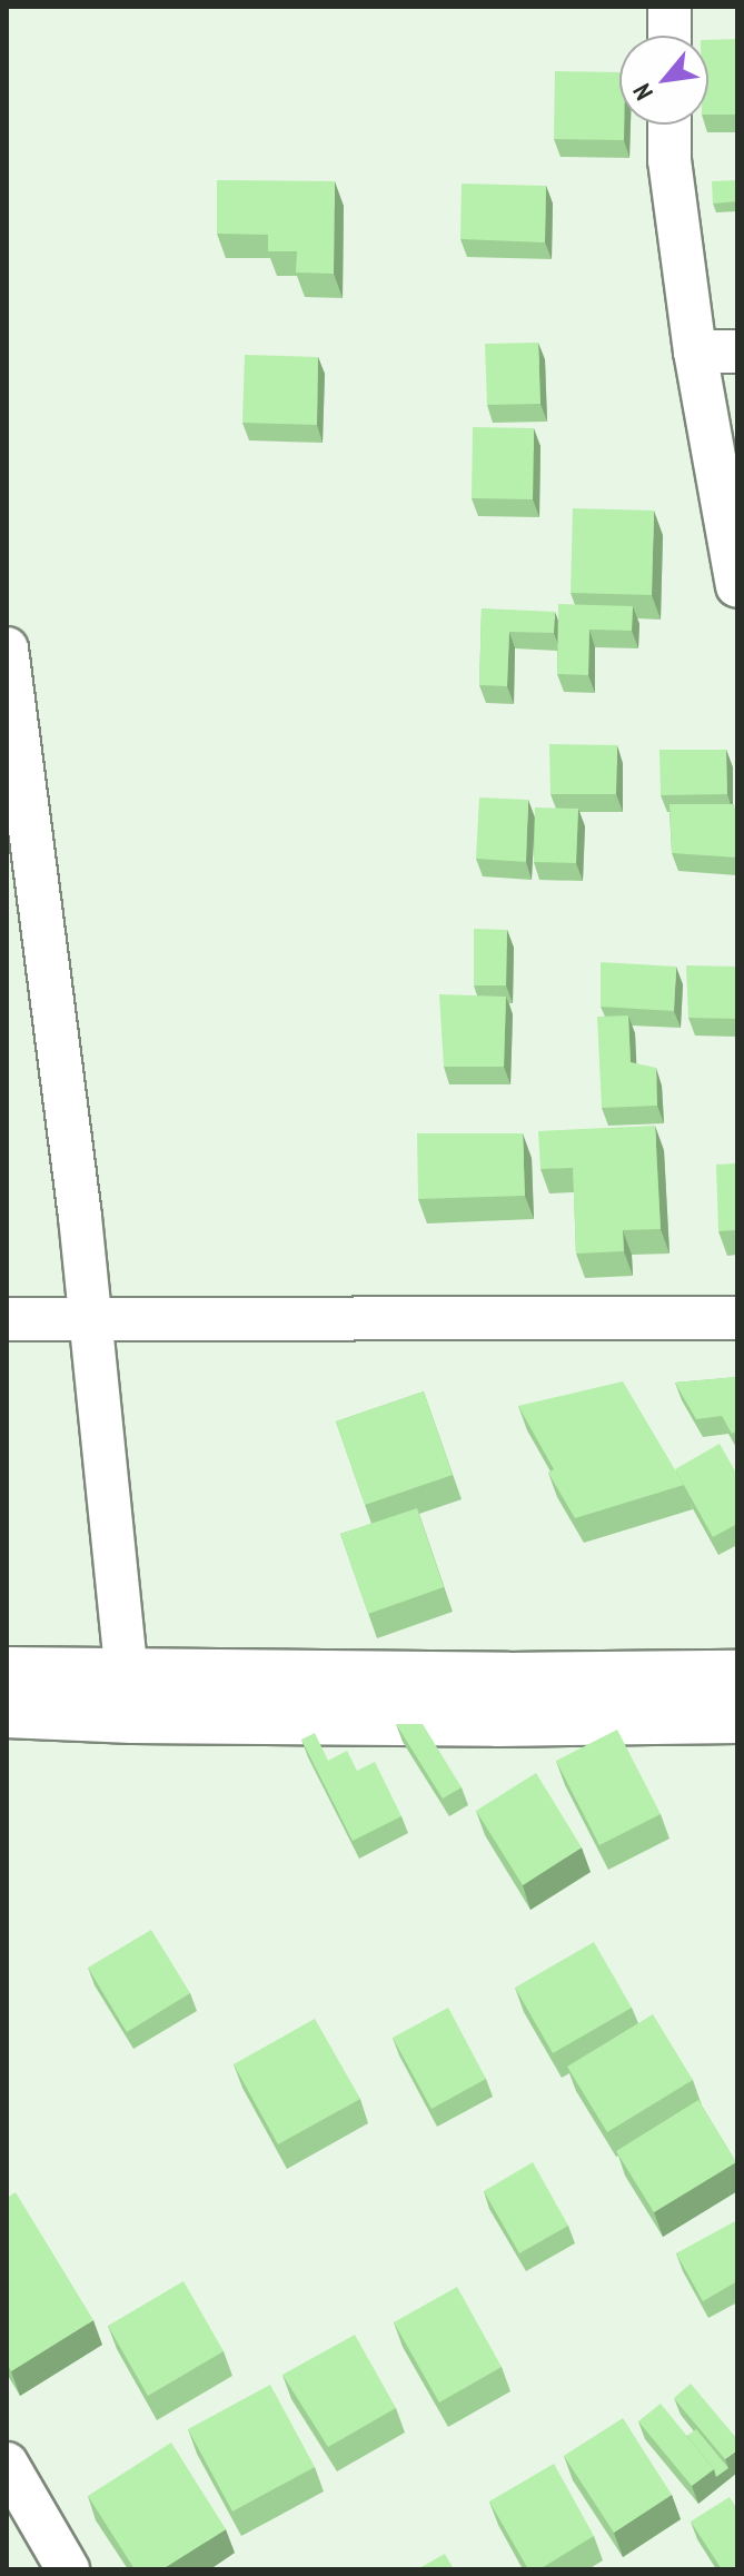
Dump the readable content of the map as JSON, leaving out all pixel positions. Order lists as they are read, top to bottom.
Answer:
{
  "north": "bottom left"
}
